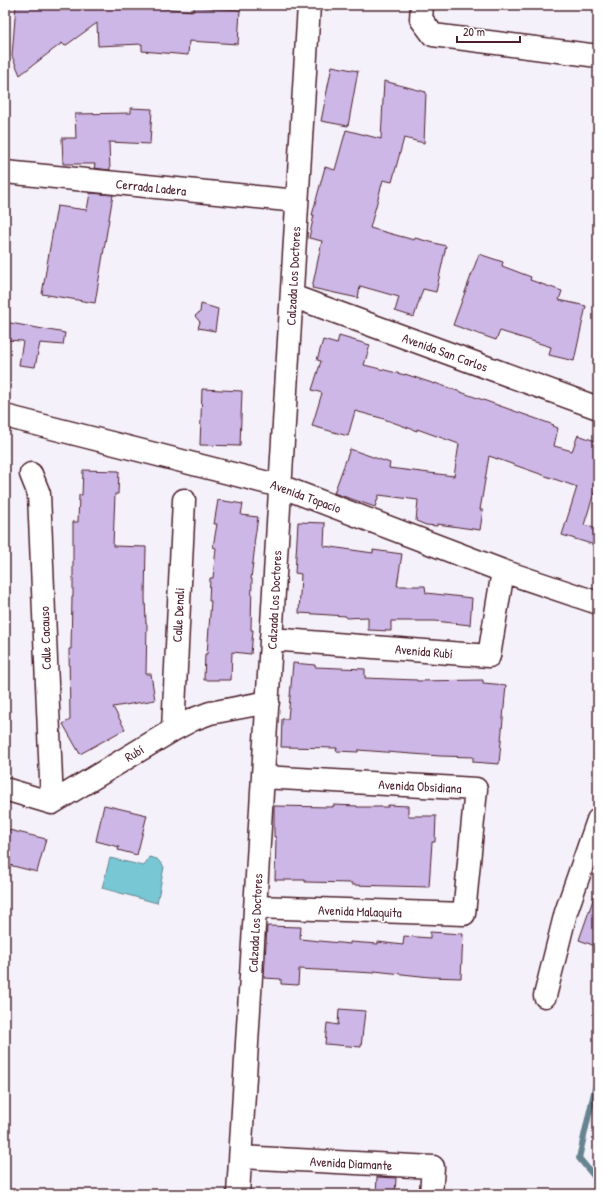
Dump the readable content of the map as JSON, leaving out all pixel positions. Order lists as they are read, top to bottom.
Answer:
{
  "streets": {
    "street": [
      "Cerrada Ladera",
      "Calzada Los Doctores",
      "Avenida San Carlos",
      "Avenida Topacio",
      "Calle Denali",
      "Calle Cacauso",
      "Avenida Rubí",
      "Rubí",
      "Avenida Obsidiana",
      "Avenida Malaquita",
      "Avenida Diamante"
    ]
  },
  "crossings": [
    ["Cerrada Ladera", "Calzada Los Doctores"],
    ["Calzada Los Doctores", "Avenida San Carlos"],
    ["Calzada Los Doctores", "Avenida Topacio"],
    ["Calzada Los Doctores", "Avenida Rubí"],
    ["Calzada Los Doctores", "Rubí"],
    ["Calzada Los Doctores", "Avenida Obsidiana"],
    ["Calzada Los Doctores", "Avenida Malaquita"],
    ["Calzada Los Doctores", "Avenida Diamante"],
    ["Avenida Topacio", "Avenida Rubí"],
    ["Calle Denali", "Rubí"],
    ["Calle Cacauso", "Rubí"],
    ["Avenida Obsidiana", "Avenida Malaquita"]
  ],
  "scale_bar": "20 m"
}
